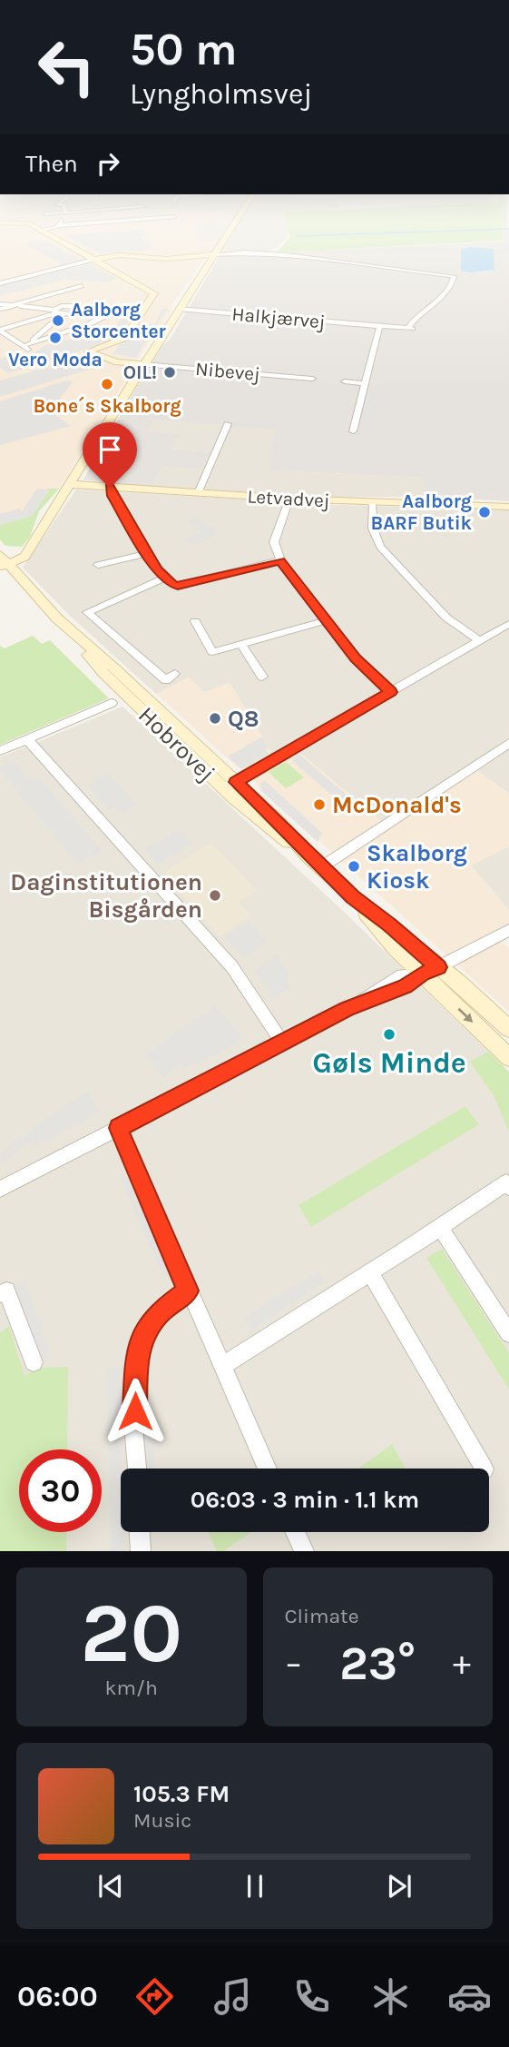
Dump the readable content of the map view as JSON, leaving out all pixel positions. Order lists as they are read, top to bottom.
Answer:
{
  "streets": {
    "street": [
      "Halkjærvej",
      "Nibevej",
      "Letvadvej",
      "Hobrovej"
    ]
  },
  "places": [
    "Aalborg Storcenter",
    "Vero Moda",
    "OIL!",
    "Bone´s Skalborg",
    "Aalborg BARF Butik",
    "Q8",
    "McDonald's",
    "Skalborg Kiosk",
    "Daginstitutionen Bisgården",
    "Gøls Minde"
  ],
  "page": {
    "turn": ["50 m", "Lyngholmsvej"],
    "then": "Then",
    "limit": "30",
    "trip": "06:03 · 3 min · 1.1 km",
    "tile": [
      ["20", "km/h"],
      "Climate"
    ],
    "heat": ["−", "23°", "+"],
    "song": ["105.3 FM", "Music"],
    "tabs": "06:00"
  }
}
